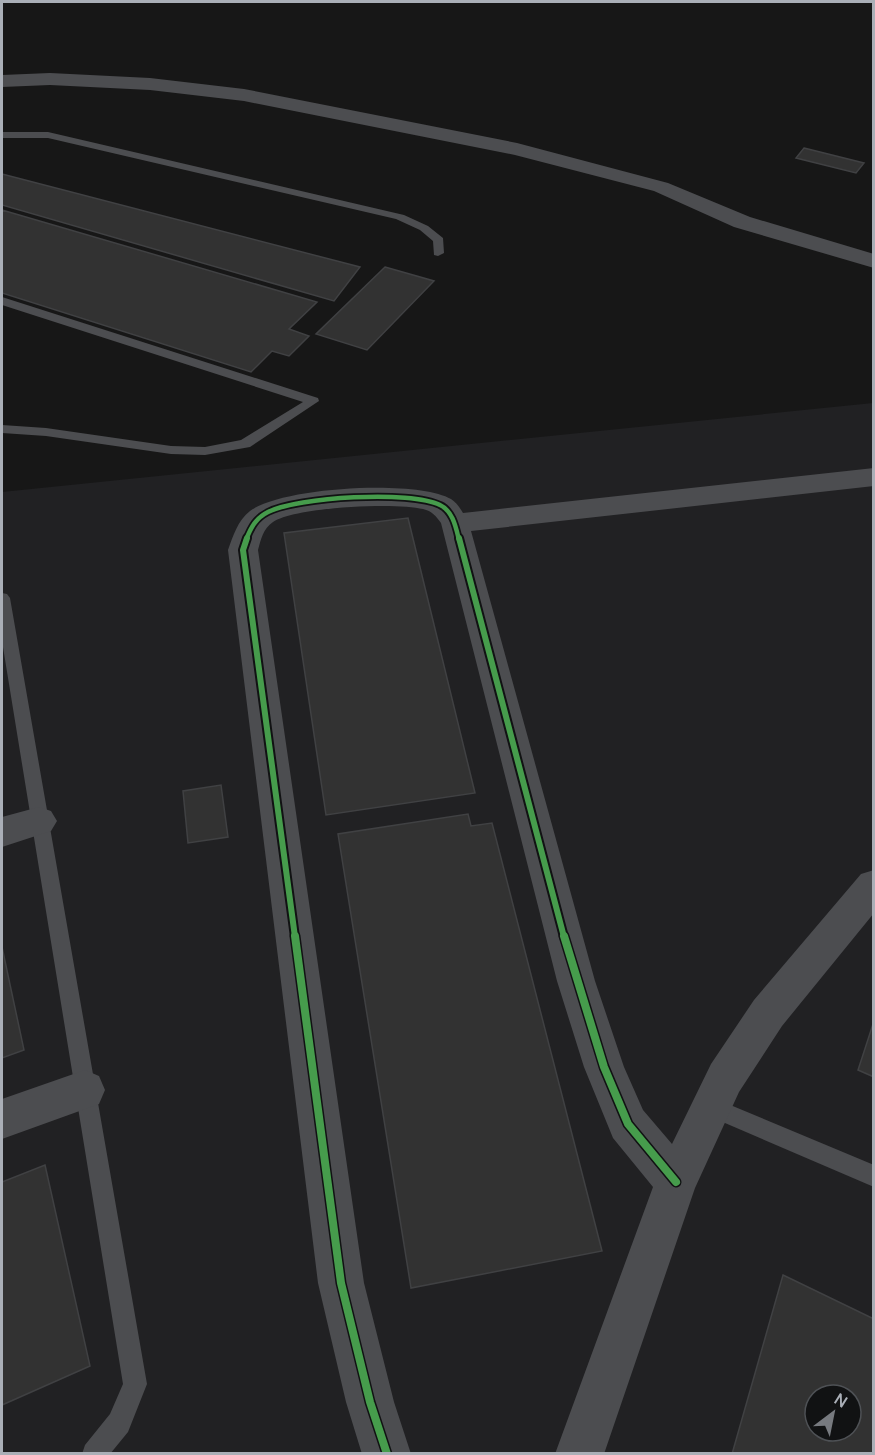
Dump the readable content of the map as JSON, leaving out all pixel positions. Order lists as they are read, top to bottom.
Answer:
{
  "north": "top right"
}
